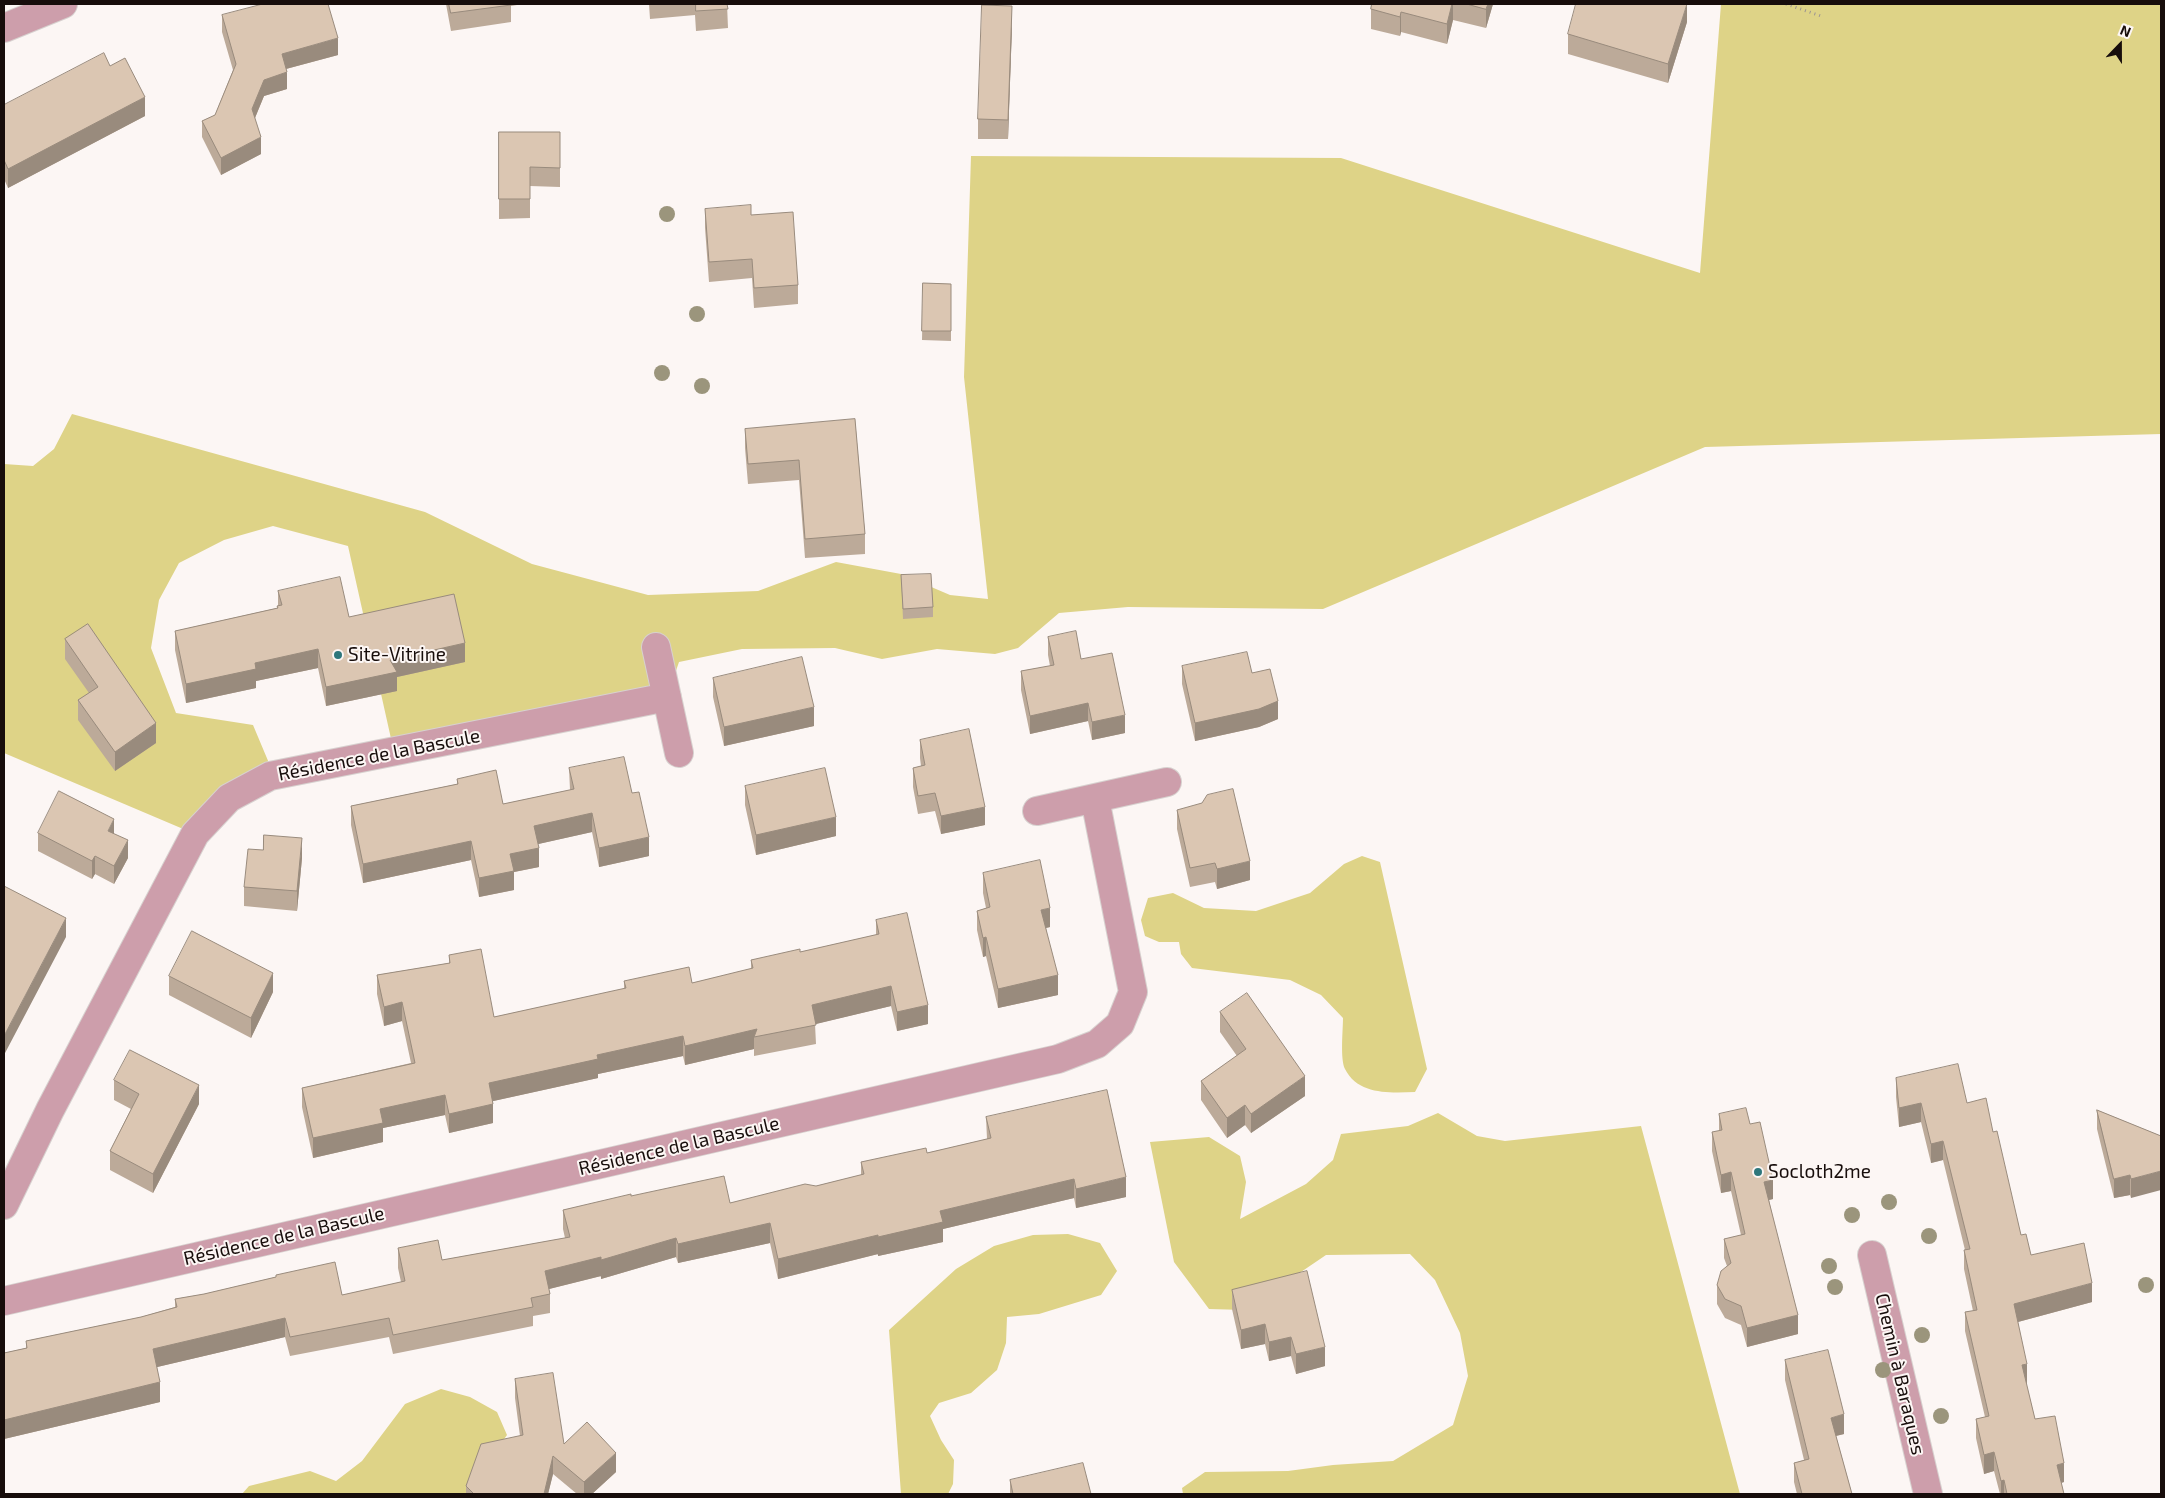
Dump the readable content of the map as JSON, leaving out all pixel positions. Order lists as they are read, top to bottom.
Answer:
{
  "streets": {
    "street": ["Résidence de la Bascule", "Chemin à Baraques"]
  },
  "places": ["Site-Vitrine", "Socloth2me"],
  "north": "top"
}
